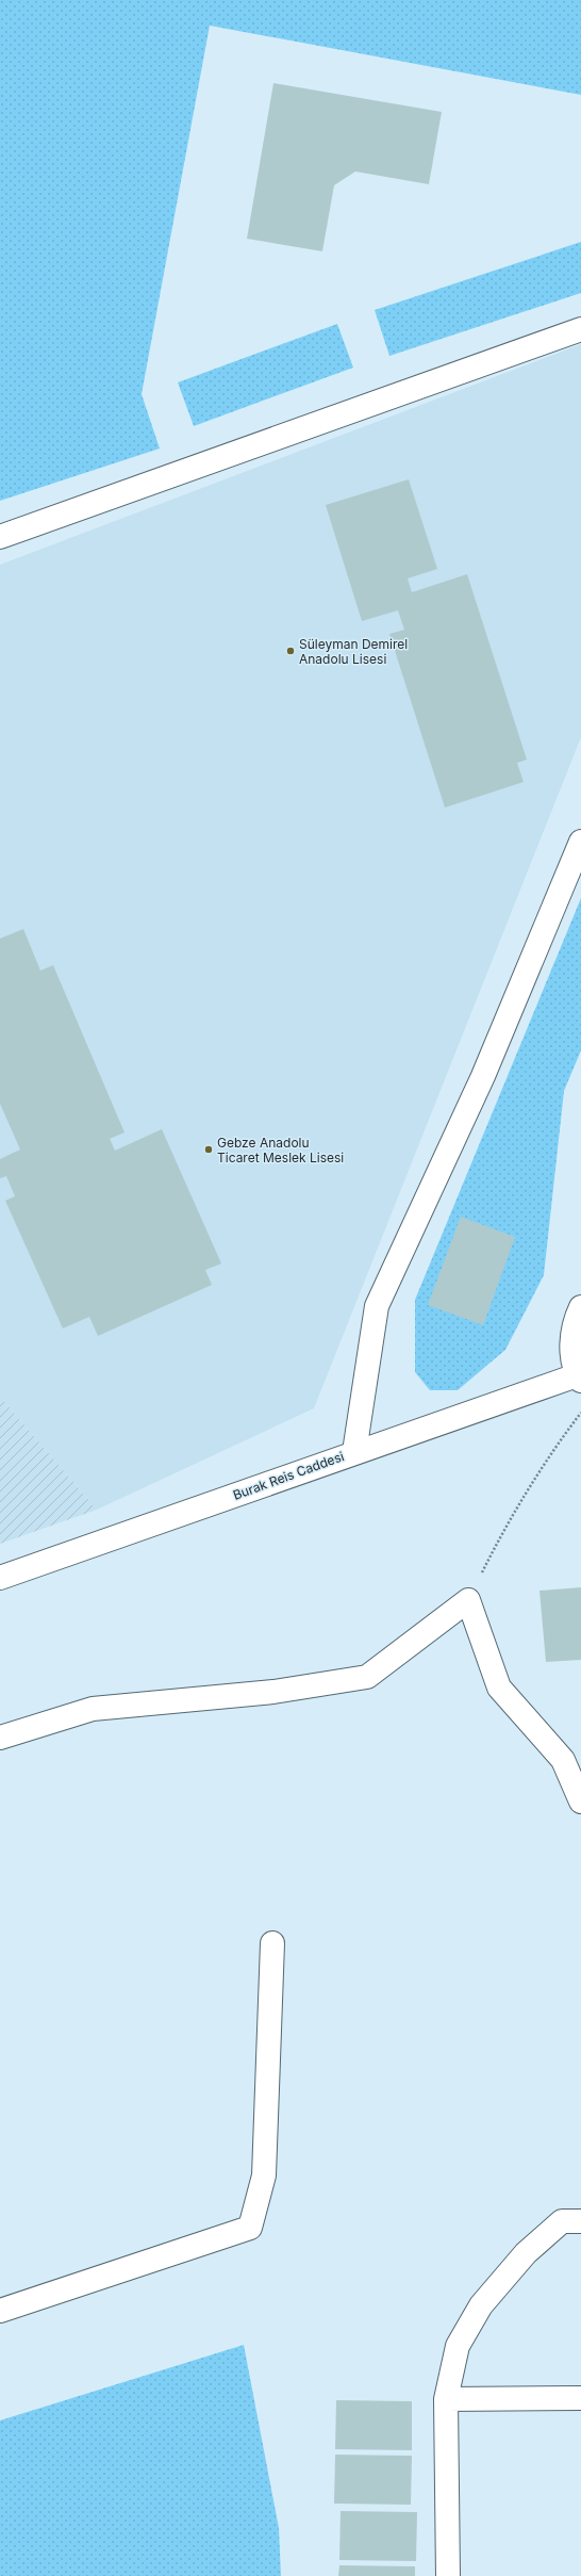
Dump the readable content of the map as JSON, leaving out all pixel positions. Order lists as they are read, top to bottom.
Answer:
{
  "streets": {
    "street": ["Burak Reis Caddesi"]
  },
  "places": ["Süleyman Demirel Anadolu Lisesi", "Gebze Anadolu Ticaret Meslek Lisesi"]
}
